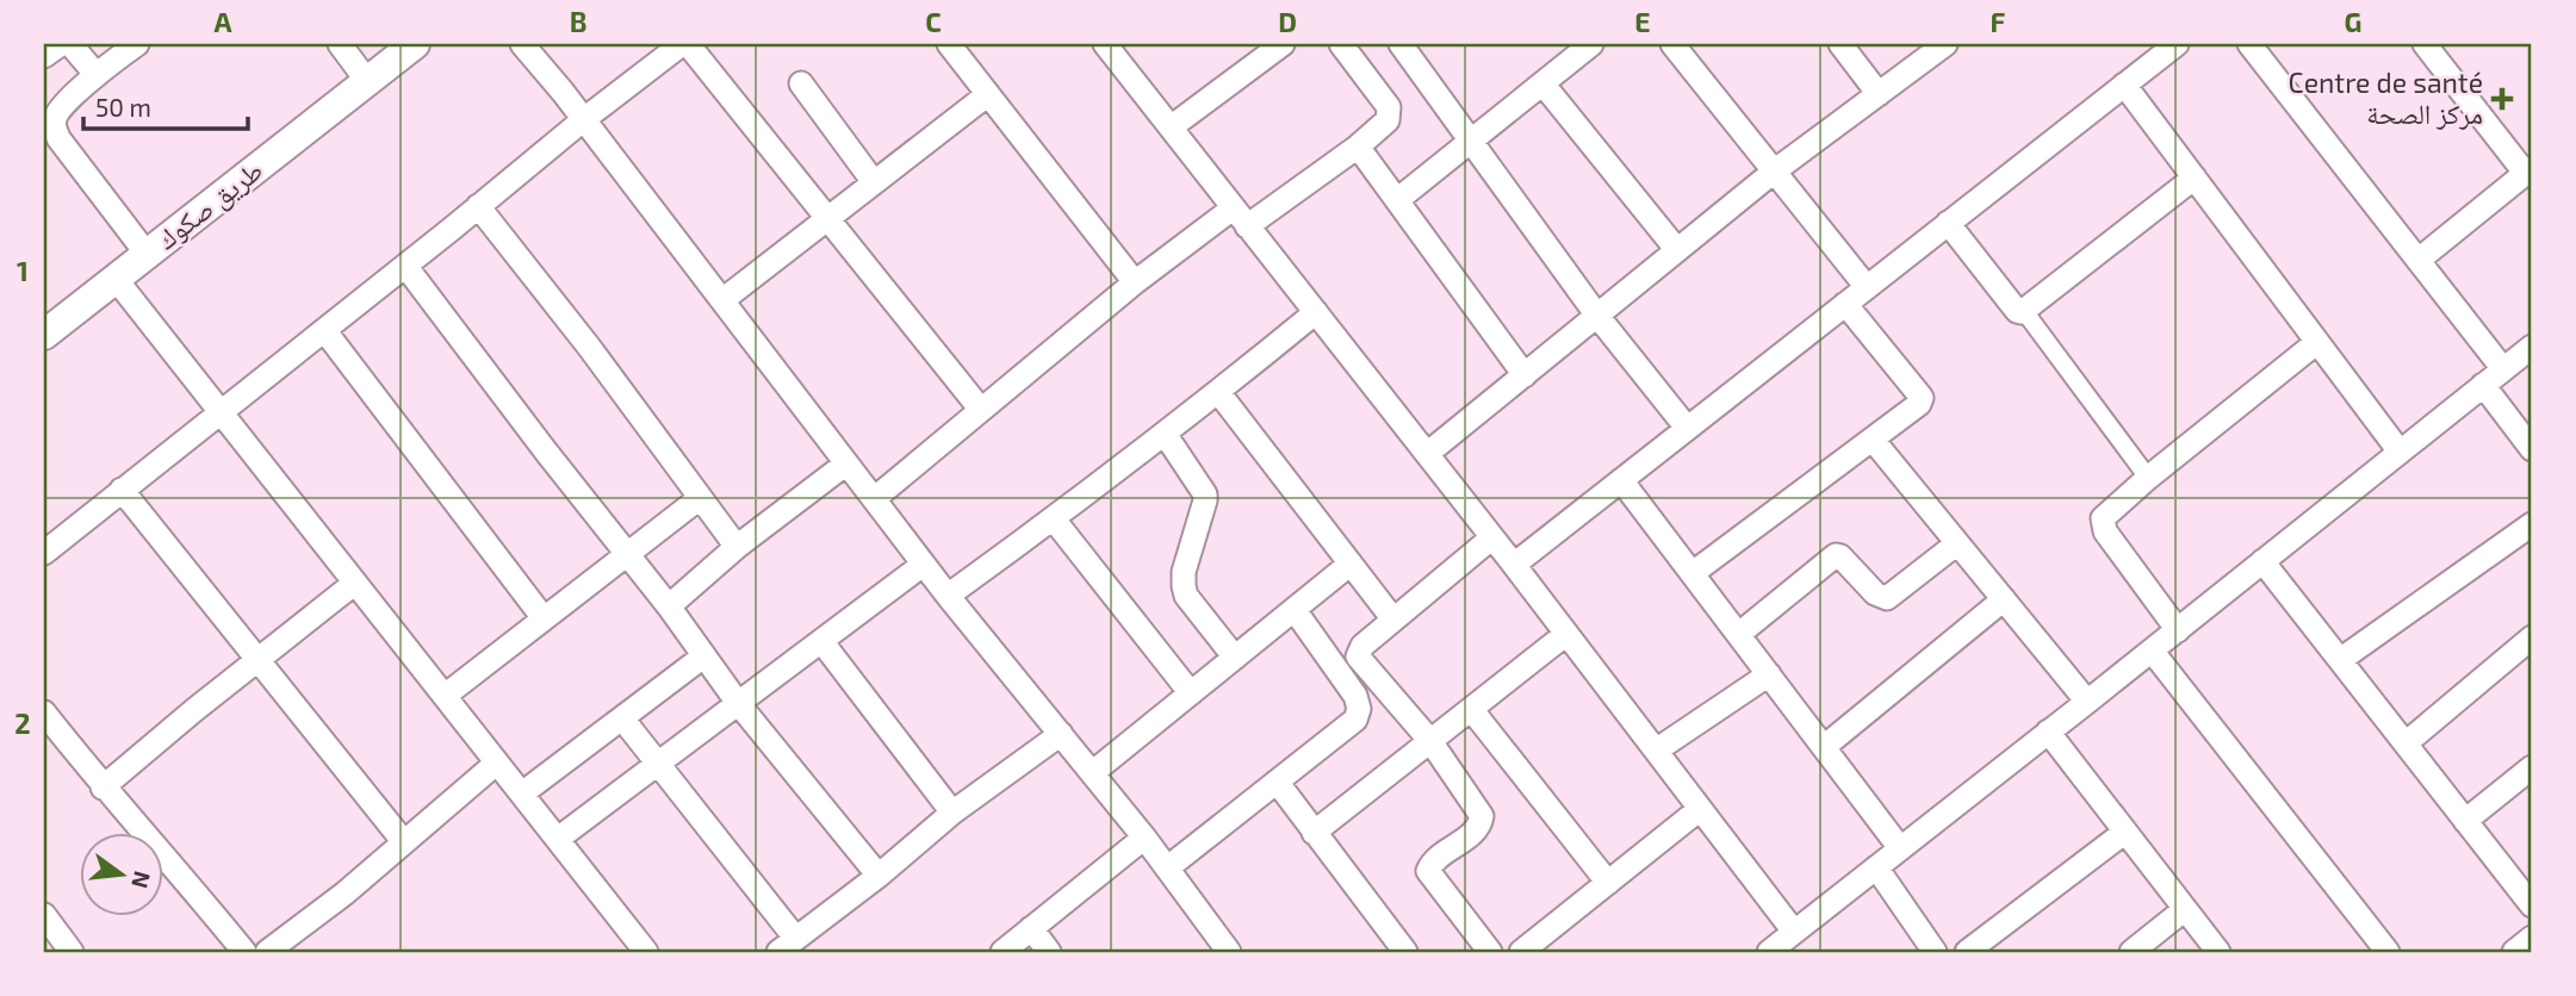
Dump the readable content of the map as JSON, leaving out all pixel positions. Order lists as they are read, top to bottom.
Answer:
{
  "streets": {
    "street": ["طريق صكوك"]
  },
  "places": {
    "health": ["Centre de santé مركز الصحة"]
  },
  "scale_bar": "50 m",
  "north": "right",
  "grid": {
    "columns": [
      "A",
      "B",
      "C",
      "D",
      "E",
      "F",
      "G"
    ],
    "rows": ["1", "2"]
  }
}
